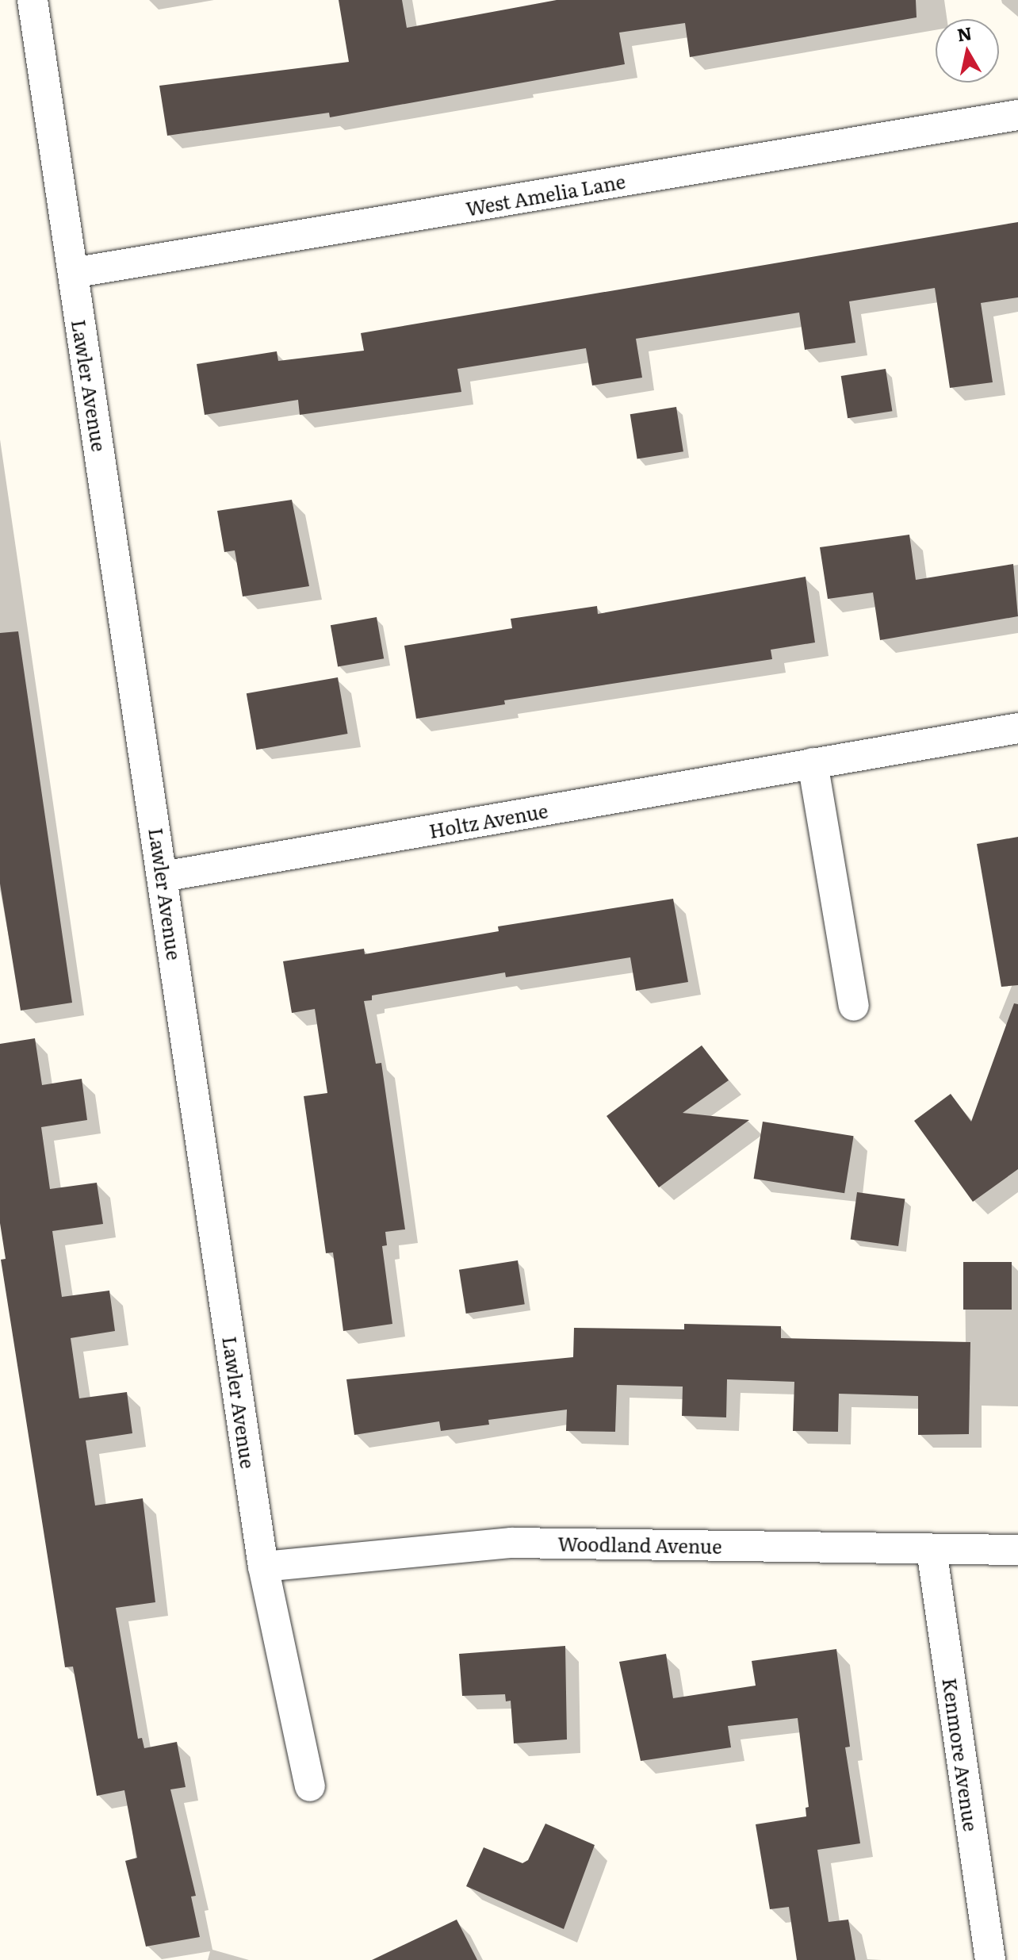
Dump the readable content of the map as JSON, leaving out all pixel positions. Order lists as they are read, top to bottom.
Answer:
{
  "streets": {
    "street": [
      "West Amelia Lane",
      "Lawler Avenue",
      "Holtz Avenue",
      "Woodland Avenue",
      "Kenmore Avenue"
    ]
  },
  "crossings": [
    ["West Amelia Lane", "Lawler Avenue"],
    ["Lawler Avenue", "Holtz Avenue"],
    ["Lawler Avenue", "Woodland Avenue"],
    ["Woodland Avenue", "Kenmore Avenue"]
  ],
  "north": "top"
}
